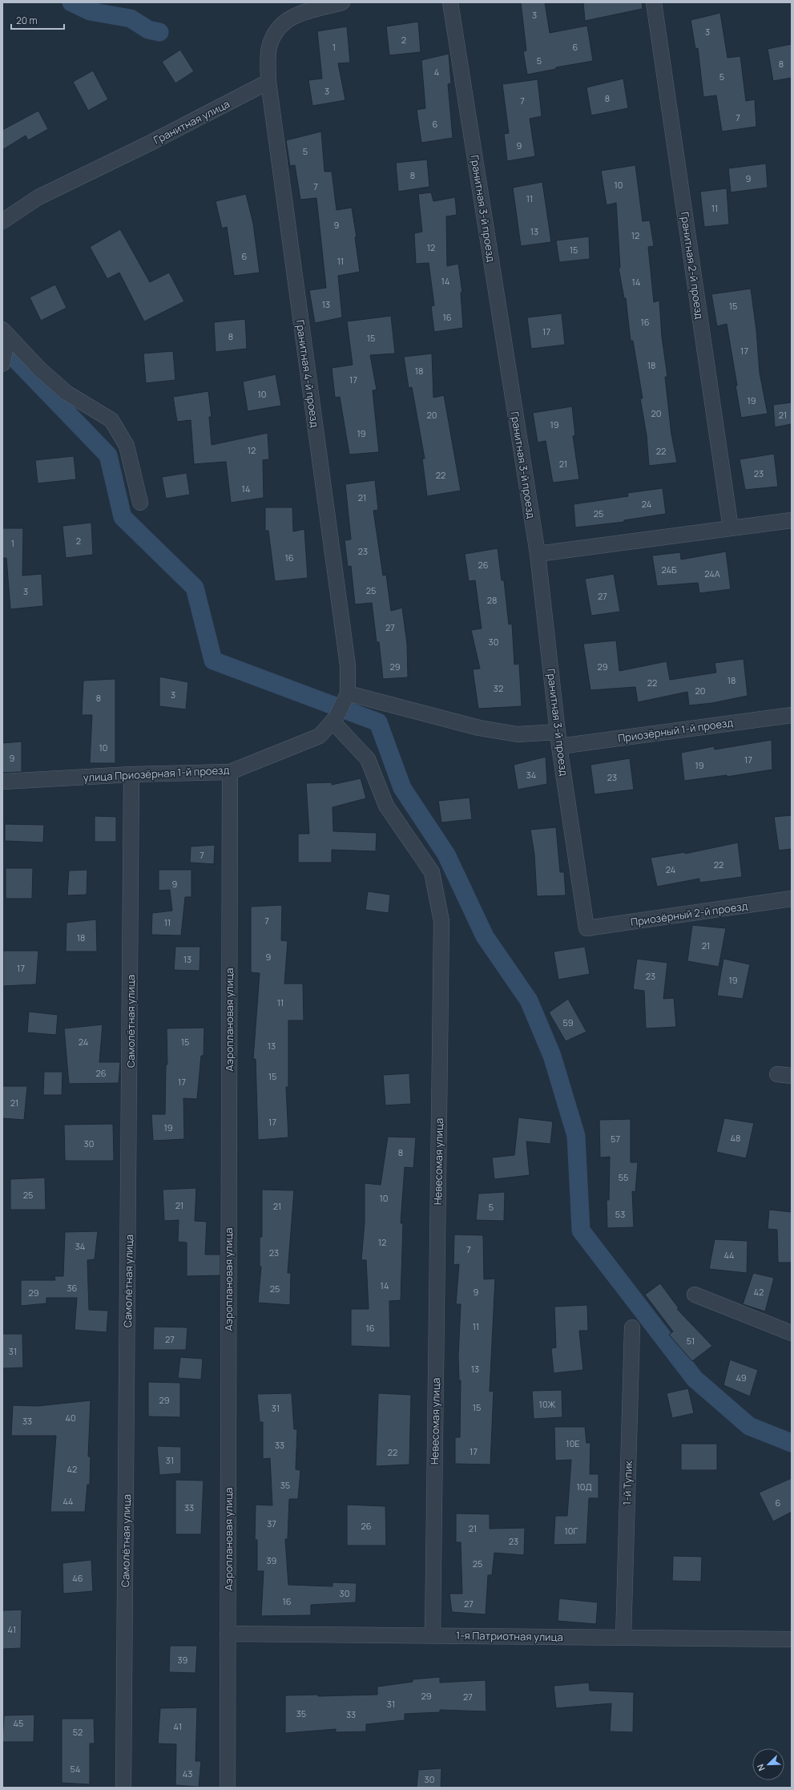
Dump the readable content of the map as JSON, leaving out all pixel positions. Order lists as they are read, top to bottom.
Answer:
{
  "streets": {
    "street": [
      "Гранитная улица",
      "Гранитная 3-й проезд",
      "Гранитная 2-й проезд",
      "Гранитная 4-й проезд",
      "Приозёрный 1-й проезд",
      "улица Приозёрная 1-й проезд",
      "Приозёрный 2-й проезд",
      "Аэроплановая улица",
      "Самолётная улица",
      "Невесомая улица",
      "1-й Тупик",
      "1-я Патриотная улица"
    ]
  },
  "crossings": [
    ["Гранитная улица", "Гранитная 4-й проезд"],
    ["Гранитная 3-й проезд", "Приозёрный 1-й проезд"],
    ["Гранитная 3-й проезд", "Приозёрный 2-й проезд"],
    ["Гранитная 4-й проезд", "улица Приозёрная 1-й проезд"],
    ["Приозёрный 1-й проезд", "улица Приозёрная 1-й проезд"],
    ["улица Приозёрная 1-й проезд", "Аэроплановая улица"],
    ["улица Приозёрная 1-й проезд", "Самолётная улица"],
    ["улица Приозёрная 1-й проезд", "Невесомая улица"],
    ["Аэроплановая улица", "1-я Патриотная улица"],
    ["Невесомая улица", "1-я Патриотная улица"],
    ["1-й Тупик", "1-я Патриотная улица"]
  ],
  "house_numbers": [
    "3",
    "3",
    "2",
    "1",
    "6",
    "5",
    "8",
    "4",
    "5",
    "3",
    "8",
    "7",
    "7",
    "6",
    "9",
    "5",
    "8",
    "9",
    "10",
    "7",
    "11",
    "11",
    "9",
    "13",
    "12",
    "12",
    "15",
    "6",
    "11",
    "14",
    "14",
    "13",
    "15",
    "16",
    "16",
    "17",
    "8",
    "15",
    "17",
    "18",
    "18",
    "17",
    "10",
    "19",
    "20",
    "20",
    "21",
    "19",
    "19",
    "12",
    "22",
    "21",
    "23",
    "22",
    "14",
    "21",
    "24",
    "25",
    "2",
    "1",
    "23",
    "16",
    "26",
    "24Б",
    "24А",
    "25",
    "3",
    "27",
    "28",
    "27",
    "30",
    "29",
    "29",
    "18",
    "22",
    "32",
    "20",
    "3",
    "8",
    "10",
    "9",
    "17",
    "19",
    "34",
    "23",
    "7",
    "22",
    "24",
    "9",
    "7",
    "11",
    "18",
    "21",
    "9",
    "13",
    "17",
    "23",
    "19",
    "11",
    "59",
    "24",
    "15",
    "13",
    "26",
    "15",
    "17",
    "21",
    "17",
    "19",
    "48",
    "57",
    "30",
    "8",
    "55",
    "25",
    "10",
    "21",
    "21",
    "5",
    "53",
    "12",
    "34",
    "7",
    "23",
    "44",
    "14",
    "36",
    "25",
    "9",
    "42",
    "29",
    "11",
    "16",
    "27",
    "51",
    "31",
    "13",
    "49",
    "29",
    "10Ж",
    "15",
    "31",
    "40",
    "33",
    "10Е",
    "33",
    "17",
    "22",
    "31",
    "42",
    "35",
    "10Д",
    "44",
    "6",
    "33",
    "37",
    "26",
    "21",
    "10Г",
    "23",
    "39",
    "25",
    "46",
    "30",
    "16",
    "27",
    "41",
    "39",
    "29",
    "27",
    "31",
    "35",
    "33",
    "45",
    "41",
    "52",
    "54",
    "43",
    "30"
  ],
  "scale_bar": "20 m",
  "north": "bottom left"
}
